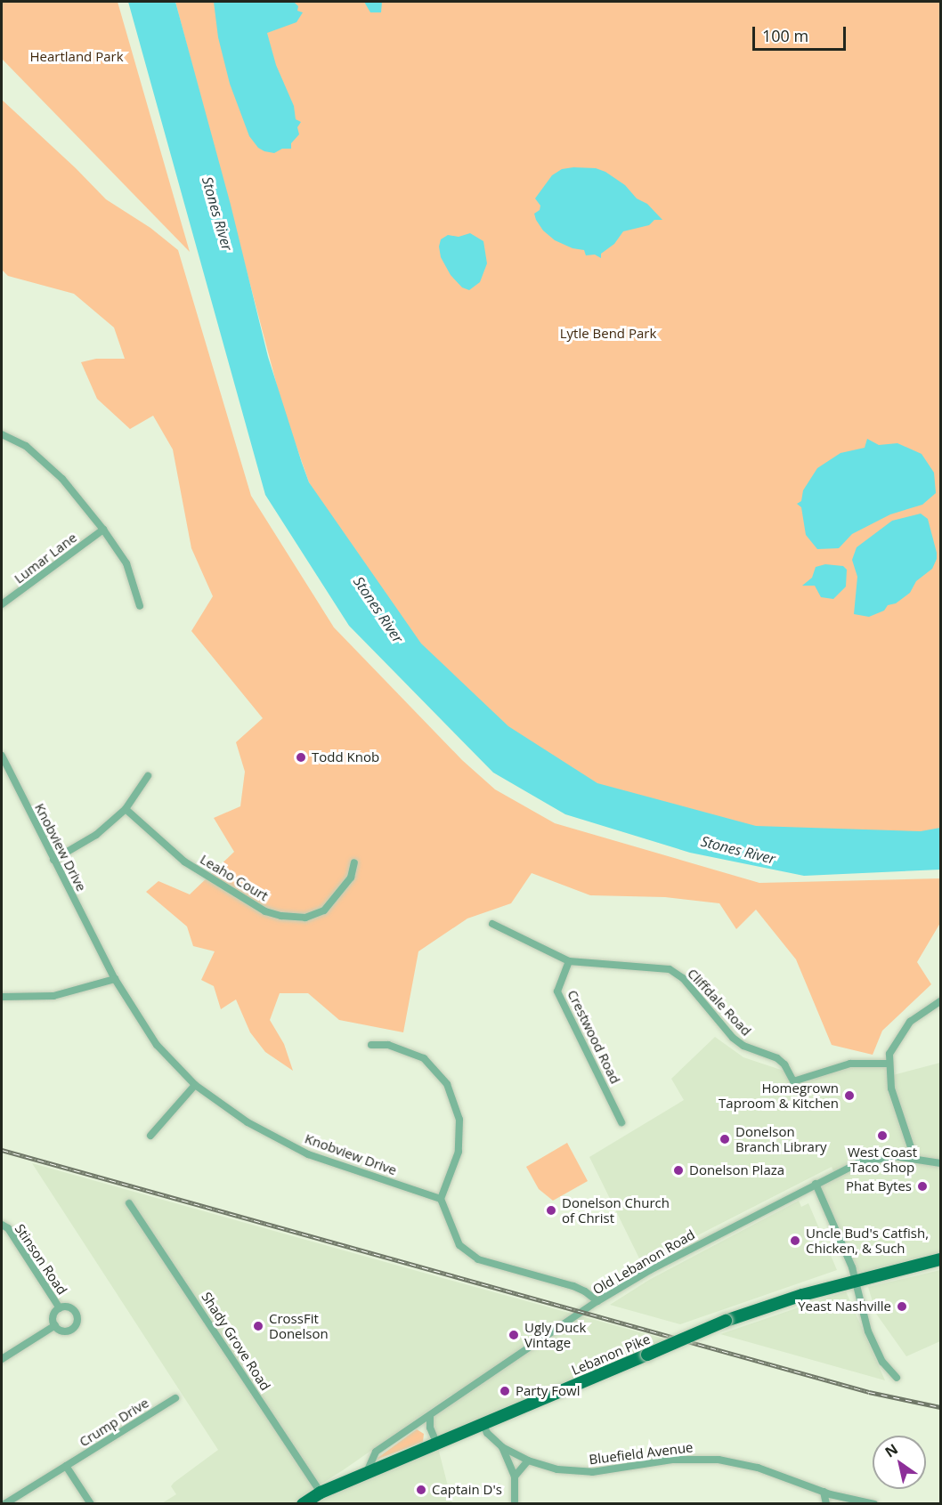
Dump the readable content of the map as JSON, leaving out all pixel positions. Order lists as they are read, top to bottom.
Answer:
{
  "streets": {
    "main road": ["Lebanon Pike"],
    "street": [
      "Lumar Lane",
      "Knobview Drive",
      "Leaho Court",
      "Cliffdale Road",
      "Crestwood Road",
      "Stinson Road",
      "Old Lebanon Road",
      "Shady Grove Road",
      "Crump Drive",
      "Bluefield Avenue"
    ]
  },
  "crossings": [
    ["Cliffdale Road", "Crestwood Road"],
    ["Old Lebanon Road", "Lebanon Pike"],
    ["Shady Grove Road", "Lebanon Pike"],
    ["Lebanon Pike", "Bluefield Avenue"]
  ],
  "water": ["Stones River"],
  "parks": ["Heartland Park", "Lytle Bend Park"],
  "places": [
    "Todd Knob",
    "Homegrown Taproom & Kitchen",
    "West Coast Taco Shop",
    "Donelson Branch Library",
    "Donelson Plaza",
    "Phat Bytes",
    "Donelson Church of Christ",
    "Uncle Bud's Catfish, Chicken, & Such",
    "Yeast Nashville",
    "CrossFit Donelson",
    "Ugly Duck Vintage",
    "Party Fowl",
    "Captain D's"
  ],
  "scale_bar": "100 m",
  "north": "top left"
}
